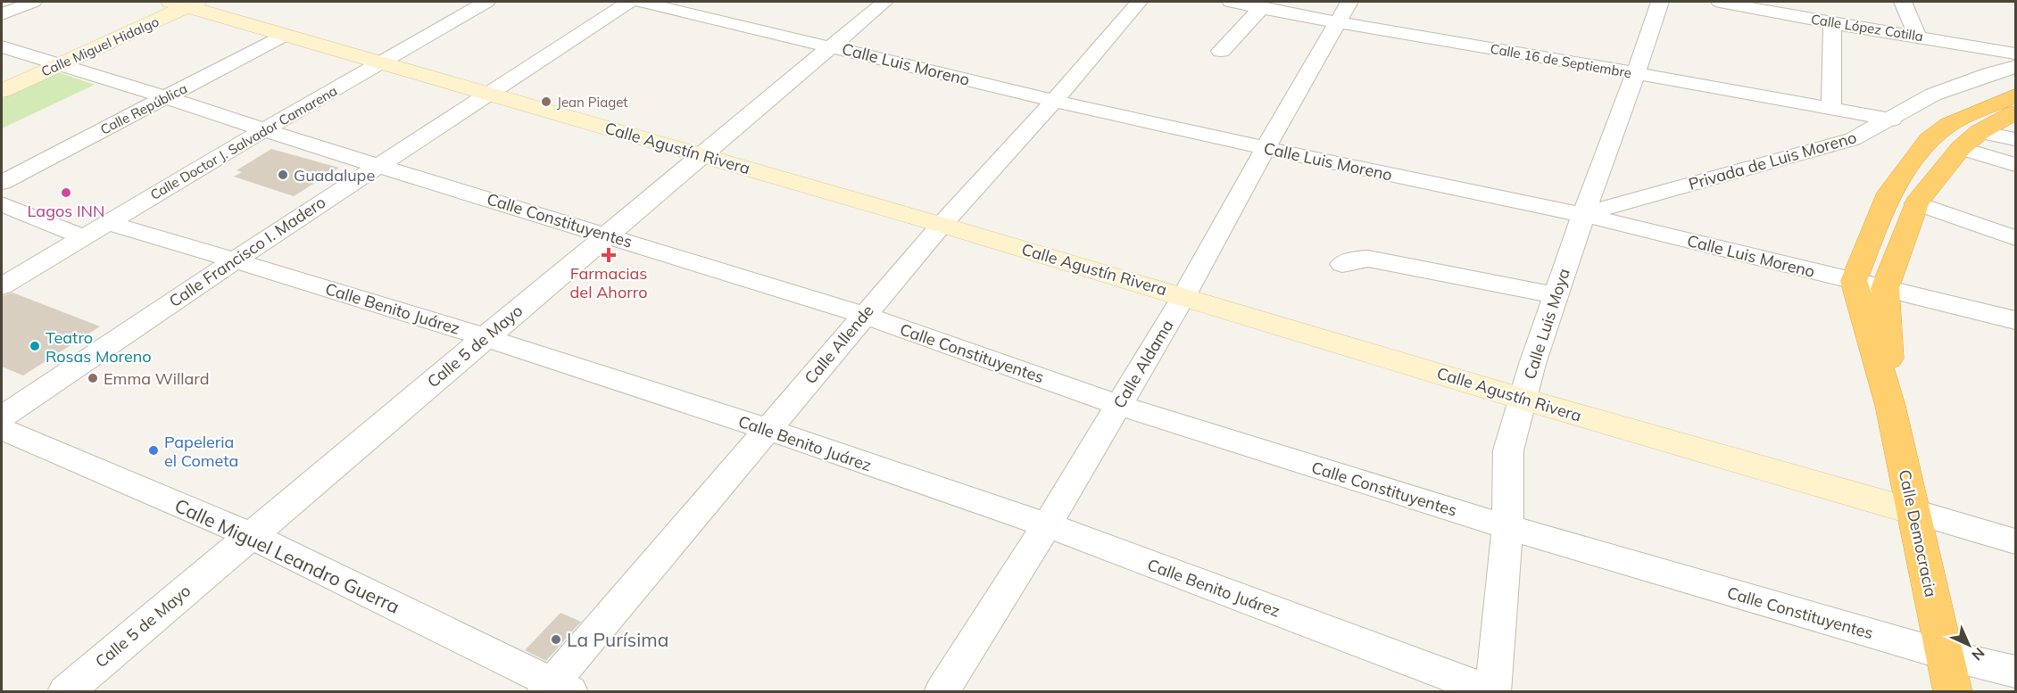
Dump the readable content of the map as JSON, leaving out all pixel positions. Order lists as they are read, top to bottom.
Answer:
{
  "streets": {
    "highway": ["Calle Democracia"],
    "main road": ["Calle Miguel Hidalgo", "Calle Agustín Rivera"],
    "street": [
      "Calle López Cotilla",
      "Calle 16 de Septiembre",
      "Calle Luis Moreno",
      "Calle República",
      "Calle Doctor J. Salvador Camarena",
      "Privada de Luis Moreno",
      "Calle Constituyentes",
      "Calle Francisco I. Madero",
      "Calle Benito Juárez",
      "Calle Luis Moya",
      "Calle Allende",
      "Calle 5 de Mayo",
      "Calle Aldama",
      "Calle Miguel Leandro Guerra"
    ]
  },
  "crossings": [
    ["Calle Miguel Hidalgo", "Calle Agustín Rivera"],
    ["Calle Miguel Hidalgo", "Calle Constituyentes"],
    ["Calle 16 de Septiembre", "Privada de Luis Moreno"],
    ["Calle 16 de Septiembre", "Calle Luis Moya"],
    ["Calle 16 de Septiembre", "Calle Aldama"],
    ["Calle Luis Moreno", "Privada de Luis Moreno"],
    ["Calle Luis Moreno", "Calle Luis Moya"],
    ["Calle Luis Moreno", "Calle Allende"],
    ["Calle Luis Moreno", "Calle 5 de Mayo"],
    ["Calle Luis Moreno", "Calle Aldama"],
    ["Calle Luis Moreno", "Calle Democracia"],
    ["Calle República", "Calle Agustín Rivera"],
    ["Calle República", "Calle Constituyentes"],
    ["Calle Doctor J. Salvador Camarena", "Calle Agustín Rivera"],
    ["Calle Doctor J. Salvador Camarena", "Calle Constituyentes"],
    ["Calle Doctor J. Salvador Camarena", "Calle Benito Juárez"],
    ["Calle Agustín Rivera", "Calle Francisco I. Madero"],
    ["Calle Agustín Rivera", "Calle Luis Moya"],
    ["Calle Agustín Rivera", "Calle Allende"],
    ["Calle Agustín Rivera", "Calle 5 de Mayo"],
    ["Calle Agustín Rivera", "Calle Aldama"],
    ["Calle Agustín Rivera", "Calle Democracia"],
    ["Privada de Luis Moreno", "Calle Luis Moya"],
    ["Calle Constituyentes", "Calle Francisco I. Madero"],
    ["Calle Constituyentes", "Calle Luis Moya"],
    ["Calle Constituyentes", "Calle Allende"],
    ["Calle Constituyentes", "Calle 5 de Mayo"],
    ["Calle Constituyentes", "Calle Aldama"],
    ["Calle Constituyentes", "Calle Democracia"],
    ["Calle Francisco I. Madero", "Calle Benito Juárez"],
    ["Calle Benito Juárez", "Calle Luis Moya"],
    ["Calle Benito Juárez", "Calle Allende"],
    ["Calle Benito Juárez", "Calle 5 de Mayo"],
    ["Calle Benito Juárez", "Calle Aldama"],
    ["Calle Allende", "Calle Miguel Leandro Guerra"],
    ["Calle 5 de Mayo", "Calle Miguel Leandro Guerra"]
  ],
  "places": {
    "other": [
      "Jean Piaget",
      "Guadalupe",
      "Lagos INN",
      "Teatro Rosas Moreno",
      "Emma Willard",
      "Papeleria el Cometa",
      "La Purísima"
    ],
    "health": ["Farmacias del Ahorro"]
  },
  "north": "bottom right"
}
